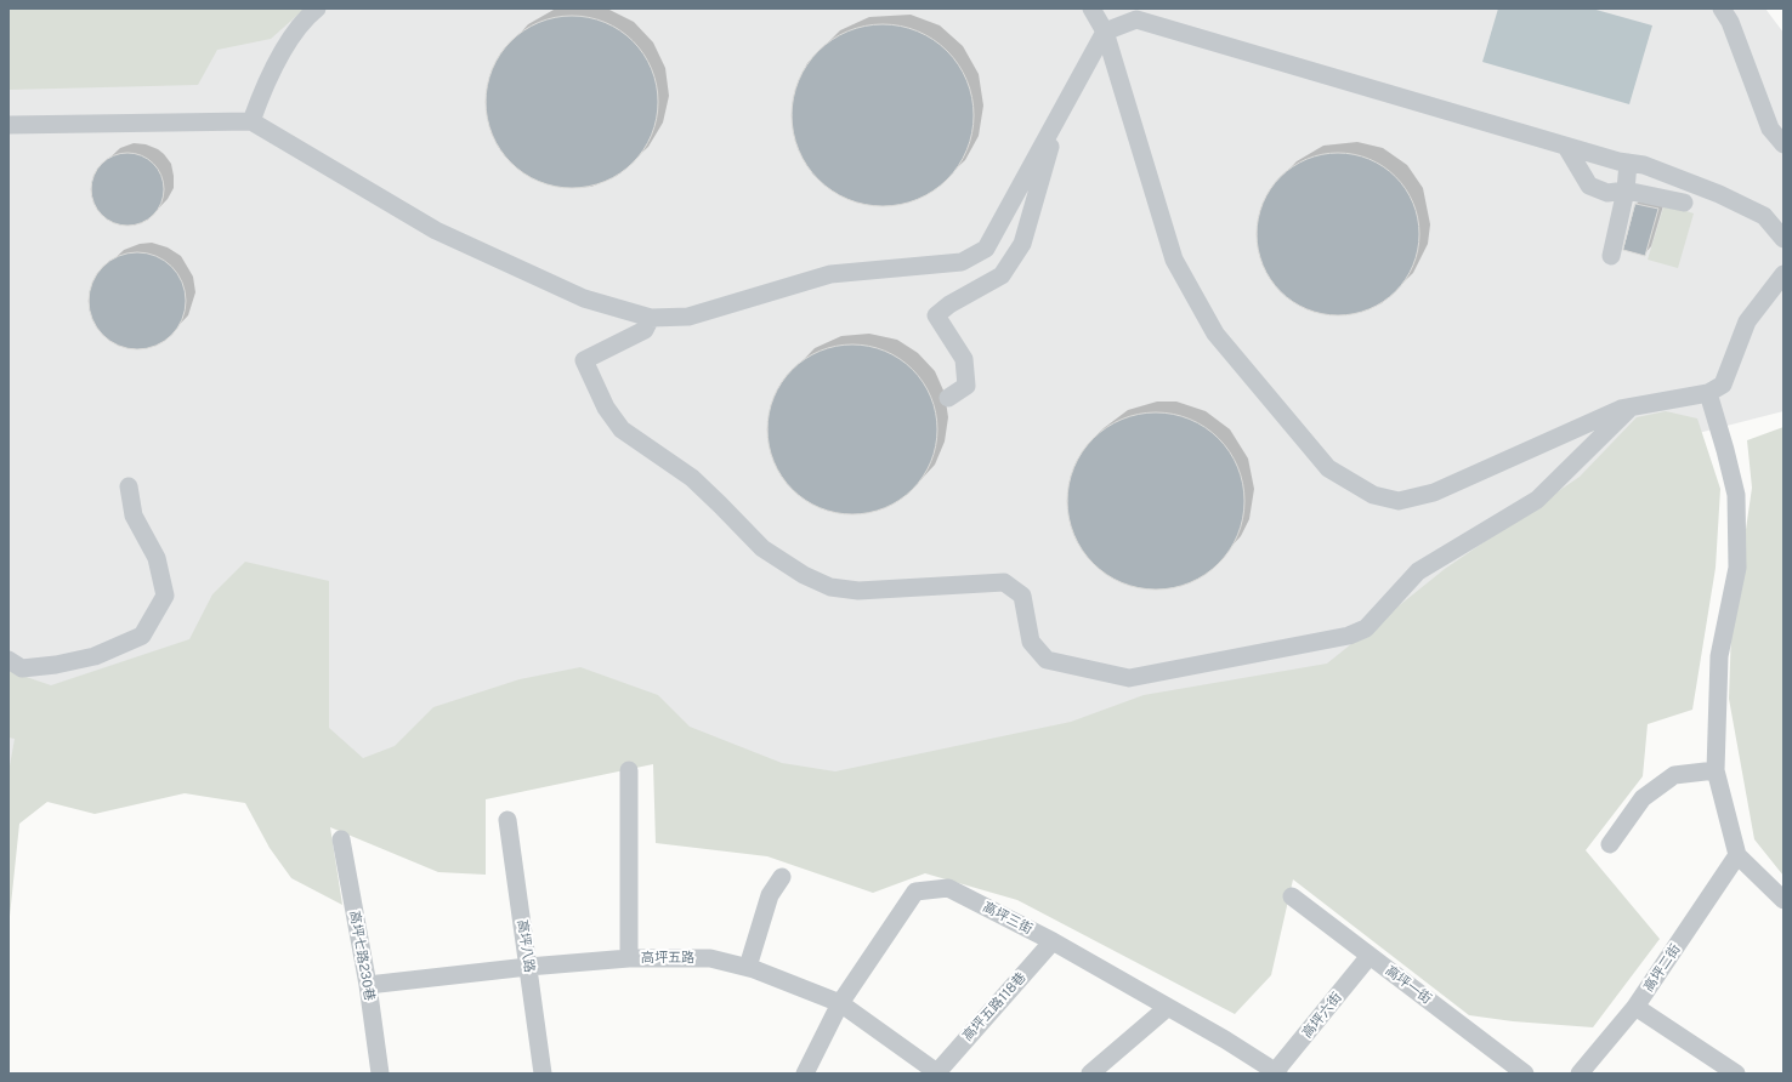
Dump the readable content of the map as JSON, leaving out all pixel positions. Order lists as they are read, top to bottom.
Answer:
{
  "streets": {
    "street": [
      "高坪三街",
      "高坪八路",
      "高坪七路230巷",
      "高坪五路",
      "高坪二街",
      "高坪一街",
      "高坪五路118巷",
      "高坪六街"
    ]
  },
  "crossings": [
    ["高坪三街", "高坪五路"],
    ["高坪三街", "高坪五路118巷"],
    ["高坪三街", "高坪六街"],
    ["高坪八路", "高坪五路"],
    ["高坪七路230巷", "高坪五路"],
    ["高坪五路", "高坪五路118巷"],
    ["高坪一街", "高坪六街"]
  ]
}
